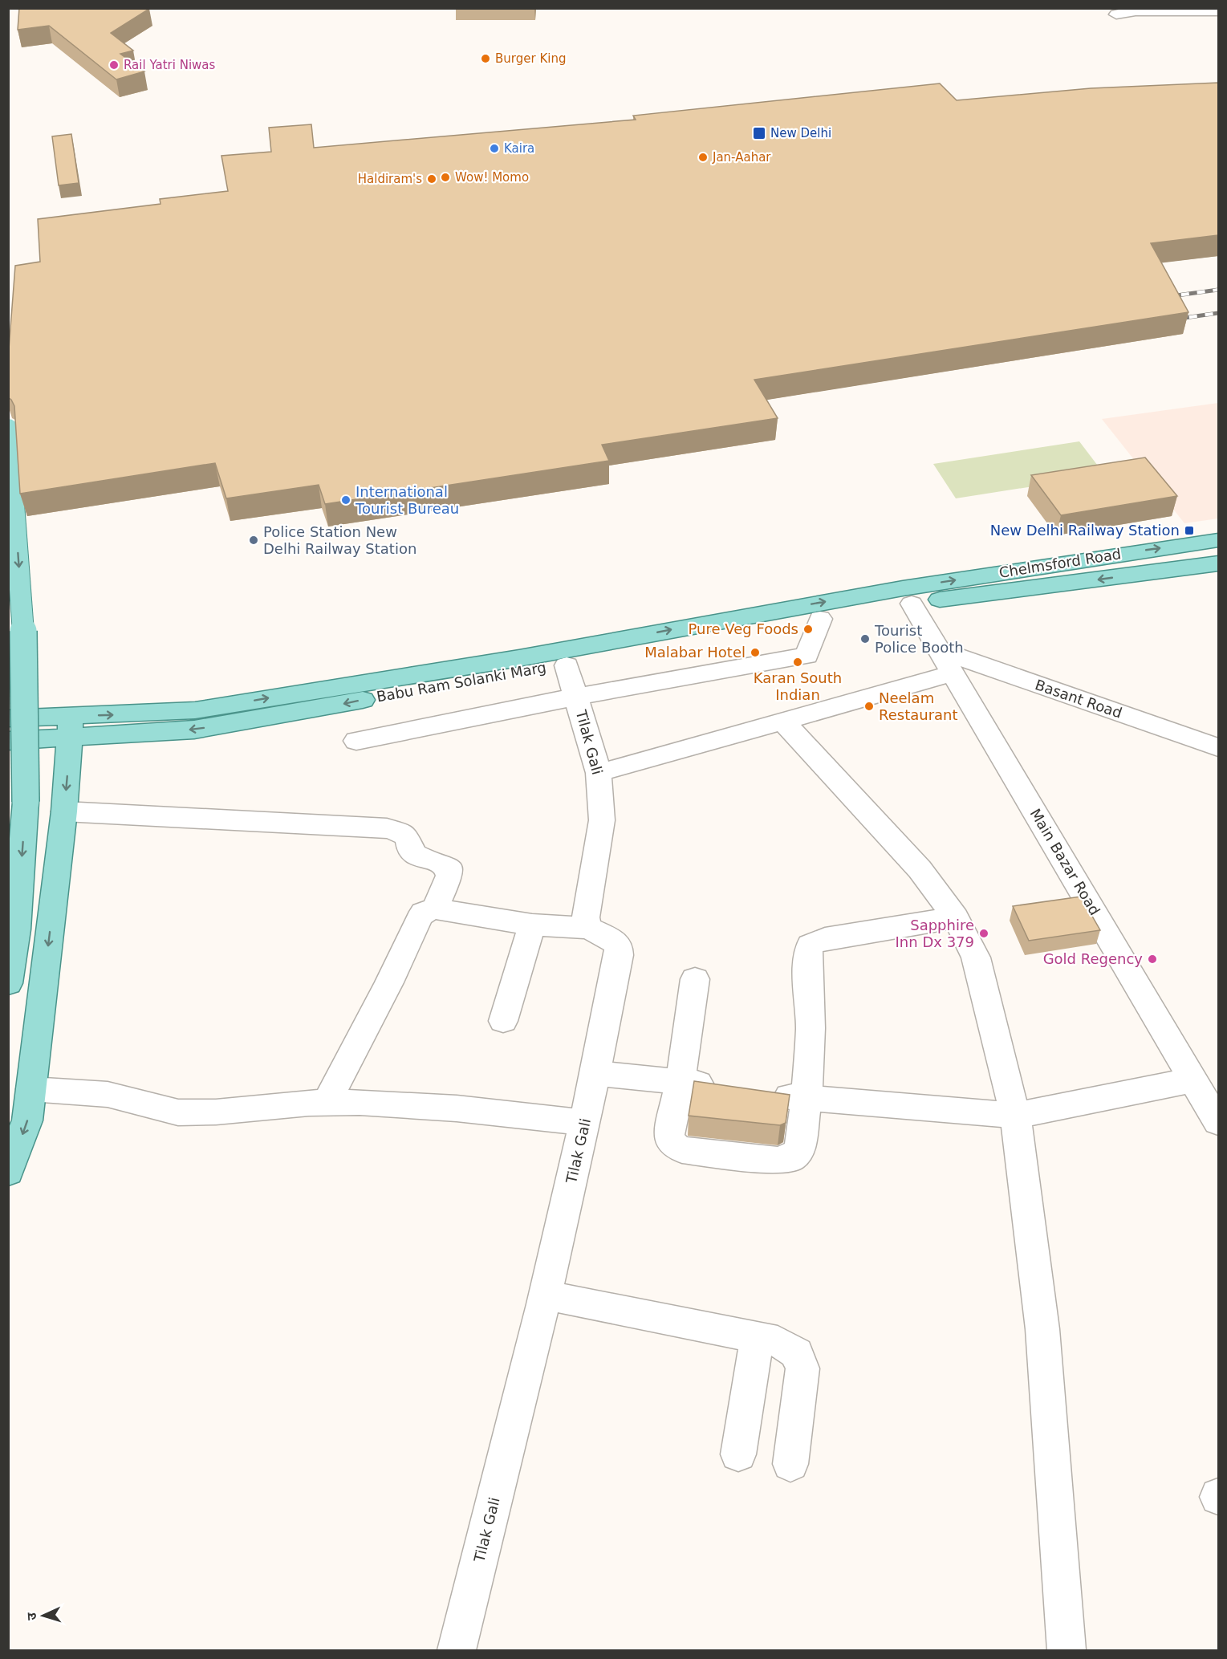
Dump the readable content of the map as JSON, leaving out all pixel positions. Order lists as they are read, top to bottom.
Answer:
{
  "streets": {
    "main road": ["Chelmsford Road", "Babu Ram Solanki Marg"],
    "street": ["Basant Road", "Tilak Gali", "Main Bazar Road"]
  },
  "crossings": [
    ["Chelmsford Road", "Babu Ram Solanki Marg"],
    ["Chelmsford Road", "Main Bazar Road"],
    ["Babu Ram Solanki Marg", "Tilak Gali"],
    ["Babu Ram Solanki Marg", "Main Bazar Road"],
    ["Basant Road", "Main Bazar Road"]
  ],
  "places": {
    "other": [
      "Burger King",
      "Rail Yatri Niwas",
      "Kaira",
      "Jan-Aahar",
      "Wow! Momo",
      "Haldiram's",
      "International Tourist Bureau",
      "Police Station New Delhi Railway Station",
      "Pure Veg Foods",
      "Tourist Police Booth",
      "Malabar Hotel",
      "Karan South Indian",
      "Neelam Restaurant",
      "Sapphire Inn Dx 379",
      "Gold Regency"
    ],
    "transit": ["New Delhi", "New Delhi Railway Station"]
  },
  "north": "left"
}
